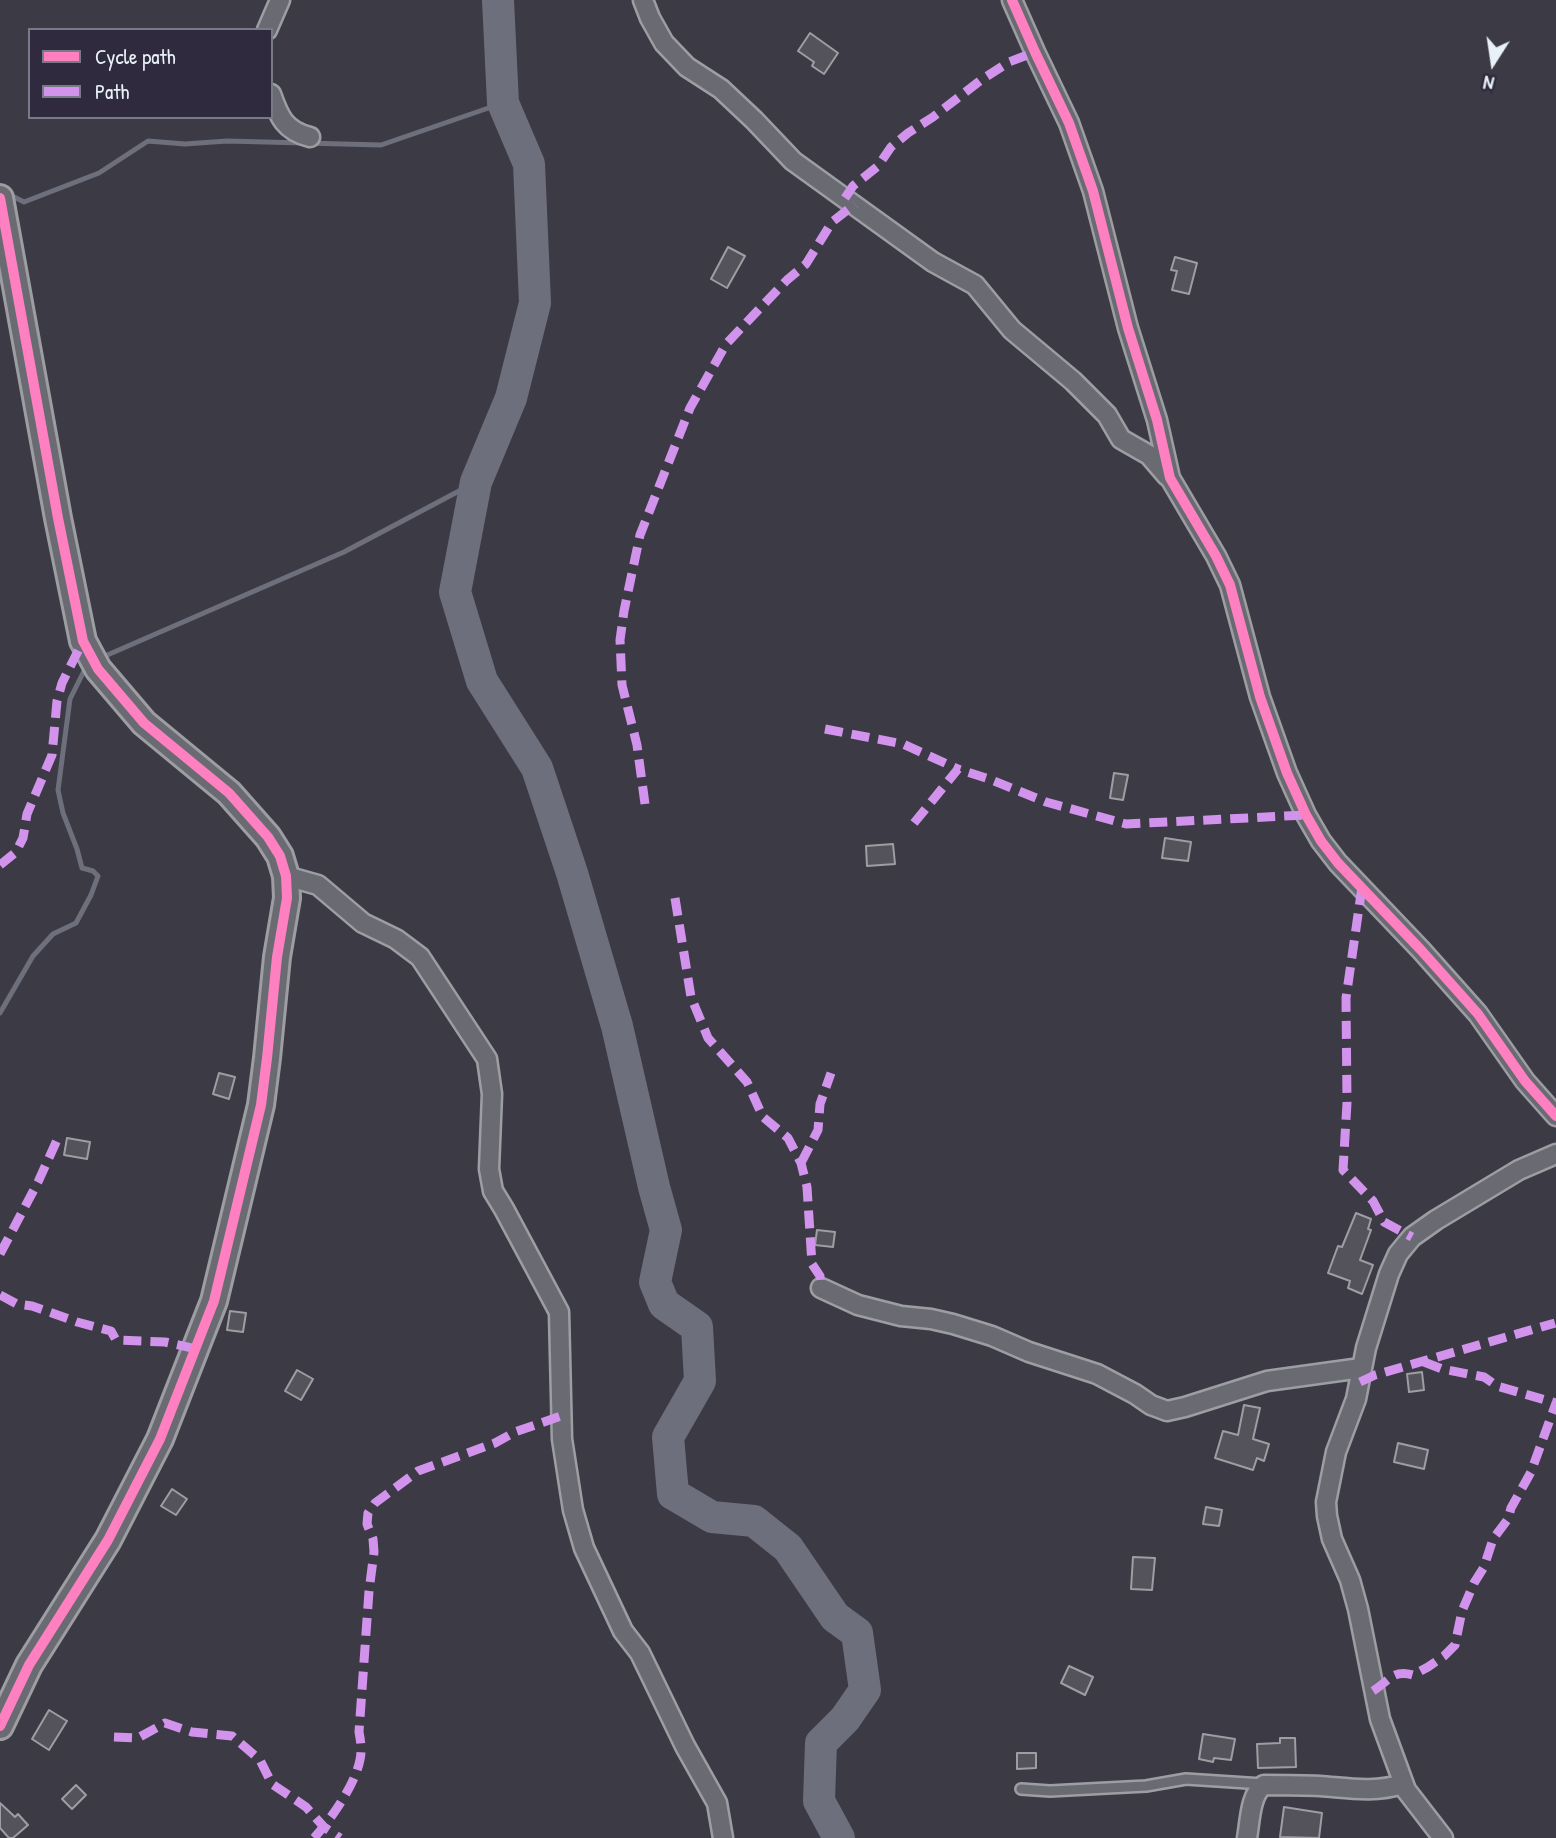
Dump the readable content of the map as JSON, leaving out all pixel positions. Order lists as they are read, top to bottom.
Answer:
{
  "legend": ["Cycle path", "Path"],
  "north": "bottom"
}
